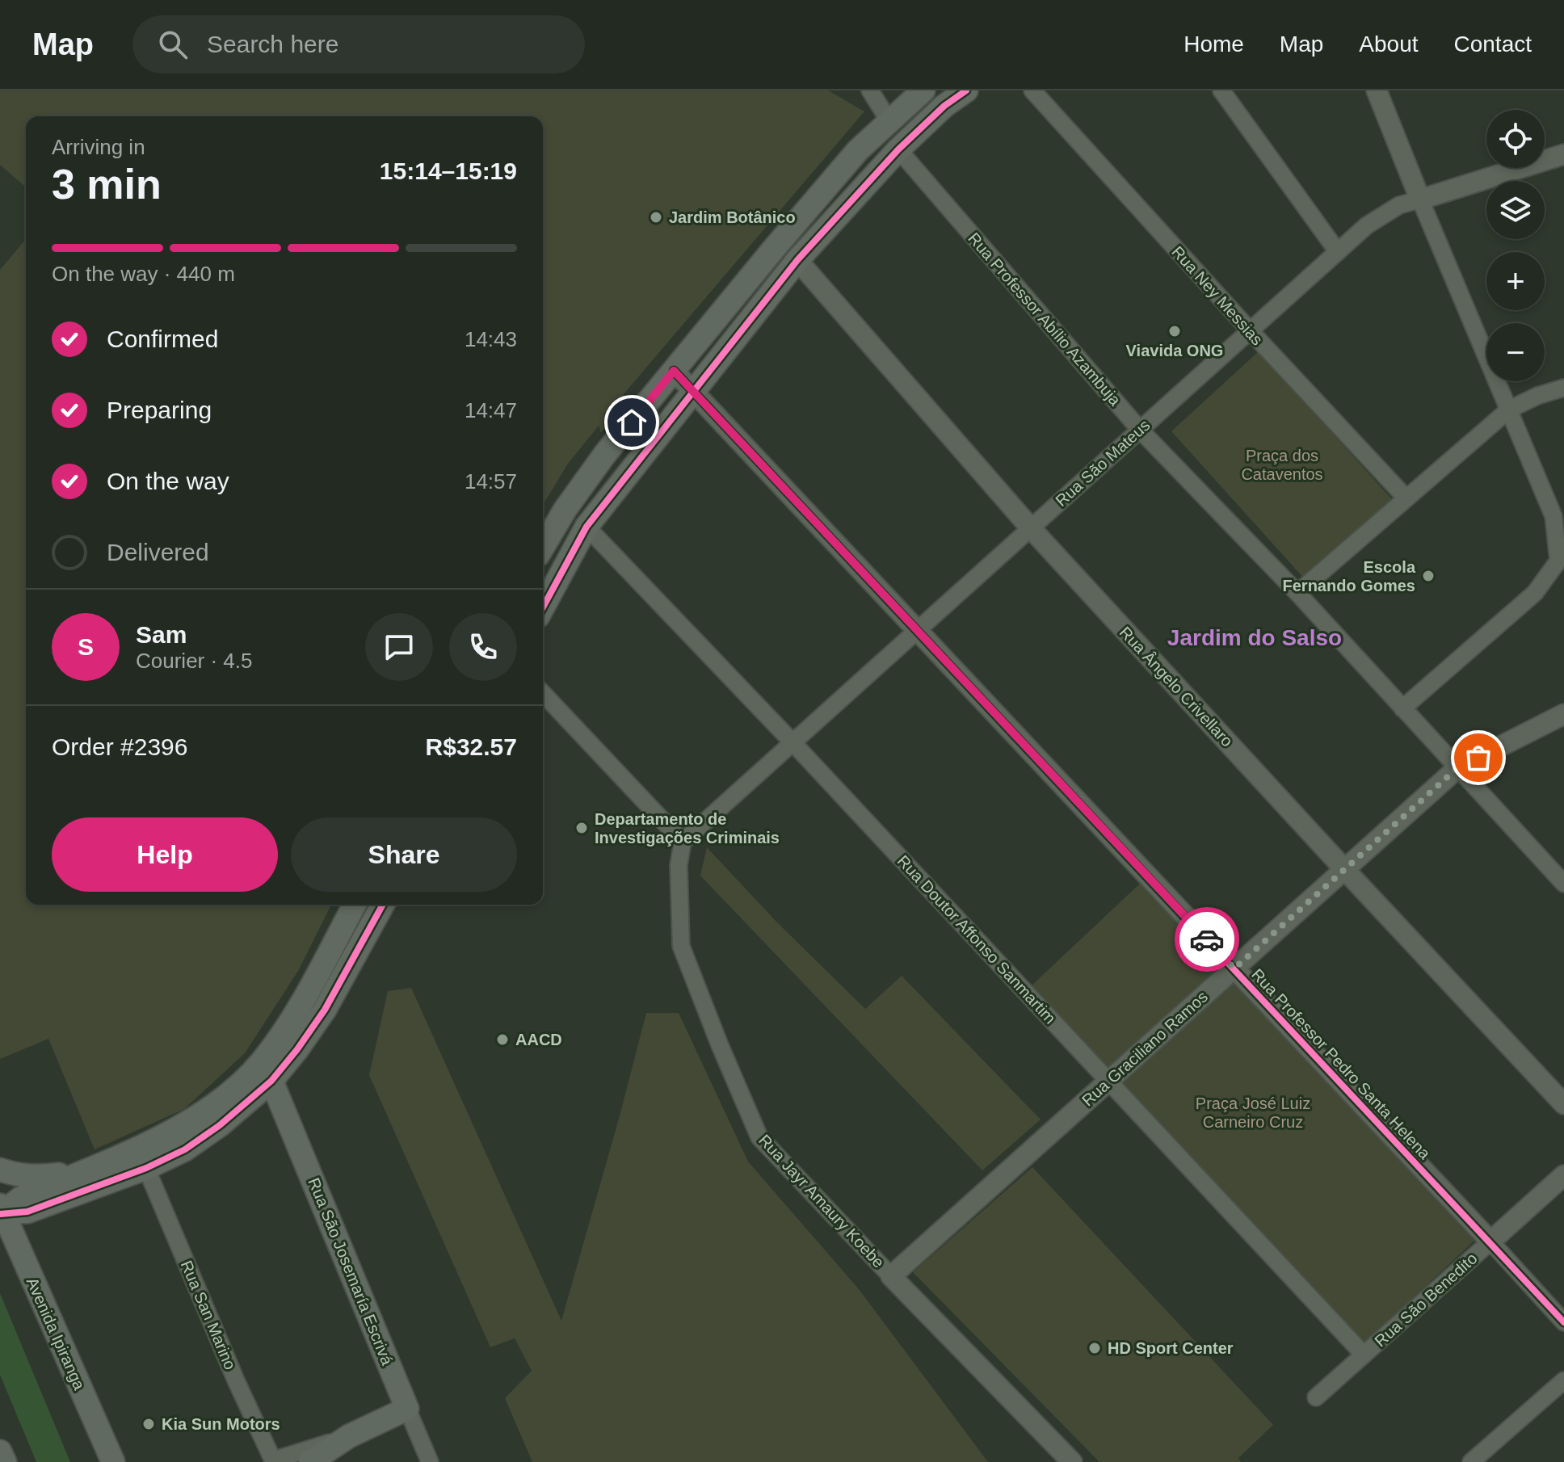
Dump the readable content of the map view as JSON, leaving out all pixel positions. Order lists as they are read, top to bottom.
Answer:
{
  "streets": {
    "main road": ["Rua São Josemaría Escrivá", "Avenida Ipiranga"],
    "street": [
      "Rua Ney Messias",
      "Rua Professor Abílio Azambuja",
      "Rua São Mateus",
      "Rua Ângelo Crivellaro",
      "Rua Doutor Affonso Sanmartim",
      "Rua Graciliano Ramos",
      "Rua Professor Pedro Santa Helena",
      "Rua Jayr Amaury Koebe",
      "Rua São Benedito",
      "Rua San Marino"
    ]
  },
  "crossings": [
    ["Rua Ney Messias", "Rua São Mateus"],
    ["Rua Professor Abílio Azambuja", "Rua São Mateus"],
    ["Rua Professor Abílio Azambuja", "Rua Graciliano Ramos"],
    ["Rua São Mateus", "Rua Ângelo Crivellaro"],
    ["Rua São Mateus", "Rua Doutor Affonso Sanmartim"],
    ["Rua São Mateus", "Rua Professor Pedro Santa Helena"],
    ["Rua São Mateus", "Rua Jayr Amaury Koebe"],
    ["Rua Ângelo Crivellaro", "Rua Graciliano Ramos"],
    ["Rua Doutor Affonso Sanmartim", "Rua Graciliano Ramos"],
    ["Rua Doutor Affonso Sanmartim", "Rua São Benedito"],
    ["Rua Graciliano Ramos", "Rua Professor Pedro Santa Helena"],
    ["Rua Graciliano Ramos", "Rua Jayr Amaury Koebe"],
    ["Rua Professor Pedro Santa Helena", "Rua São Benedito"]
  ],
  "districts": ["Jardim do Salso"],
  "parks": ["Praça dos Cataventos", "Praça José Luiz Carneiro Cruz"],
  "places": [
    "Jardim Botânico",
    "Viavida ONG",
    "Escola Fernando Gomes",
    "Departamento de Investigações Criminais",
    "AACD",
    "HD Sport Center",
    "Kia Sun Motors"
  ],
  "page": {
    "header": "Map",
    "search": "Search here",
    "nav": [
      "Home",
      "Map",
      "About",
      "Contact"
    ],
    "map_buttons": ["+", "−"],
    "heading": ["3 min", "Arriving in", "15:14–15:19"],
    "panel": [
      "Sam",
      "Courier · 4.5",
      "Order #2396",
      "R$32.57"
    ],
    "bar": "On the way · 440 m",
    "list": [
      ["Confirmed", "14:43"],
      ["Preparing", "14:47"],
      ["On the way", "14:57"],
      "Delivered"
    ],
    "round": "S",
    "buttons": ["Help", "Share"]
  }
}
